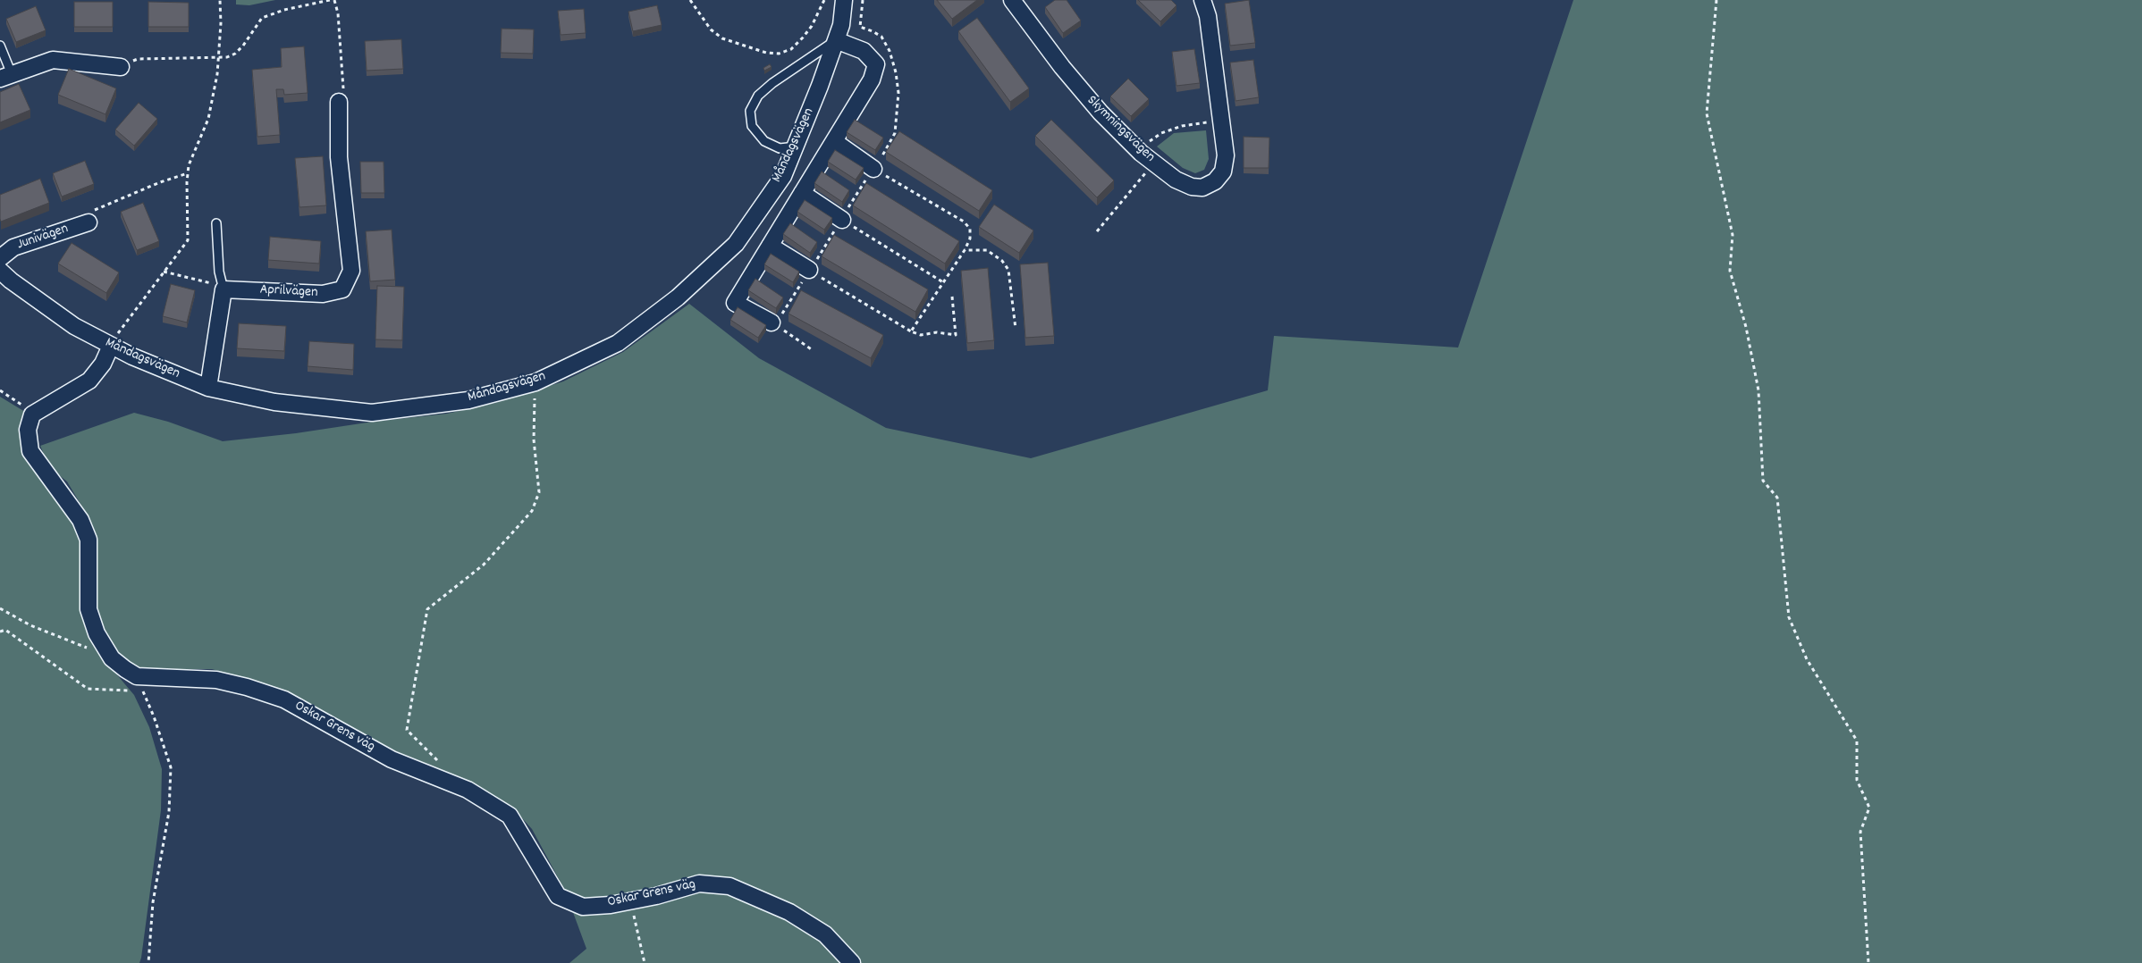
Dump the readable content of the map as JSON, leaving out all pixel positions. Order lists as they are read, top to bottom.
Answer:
{
  "streets": {
    "street": [
      "Skymningsvägen",
      "Måndagsvägen",
      "Junivägen",
      "Aprilvägen",
      "Oskar Grens väg"
    ]
  }
}
